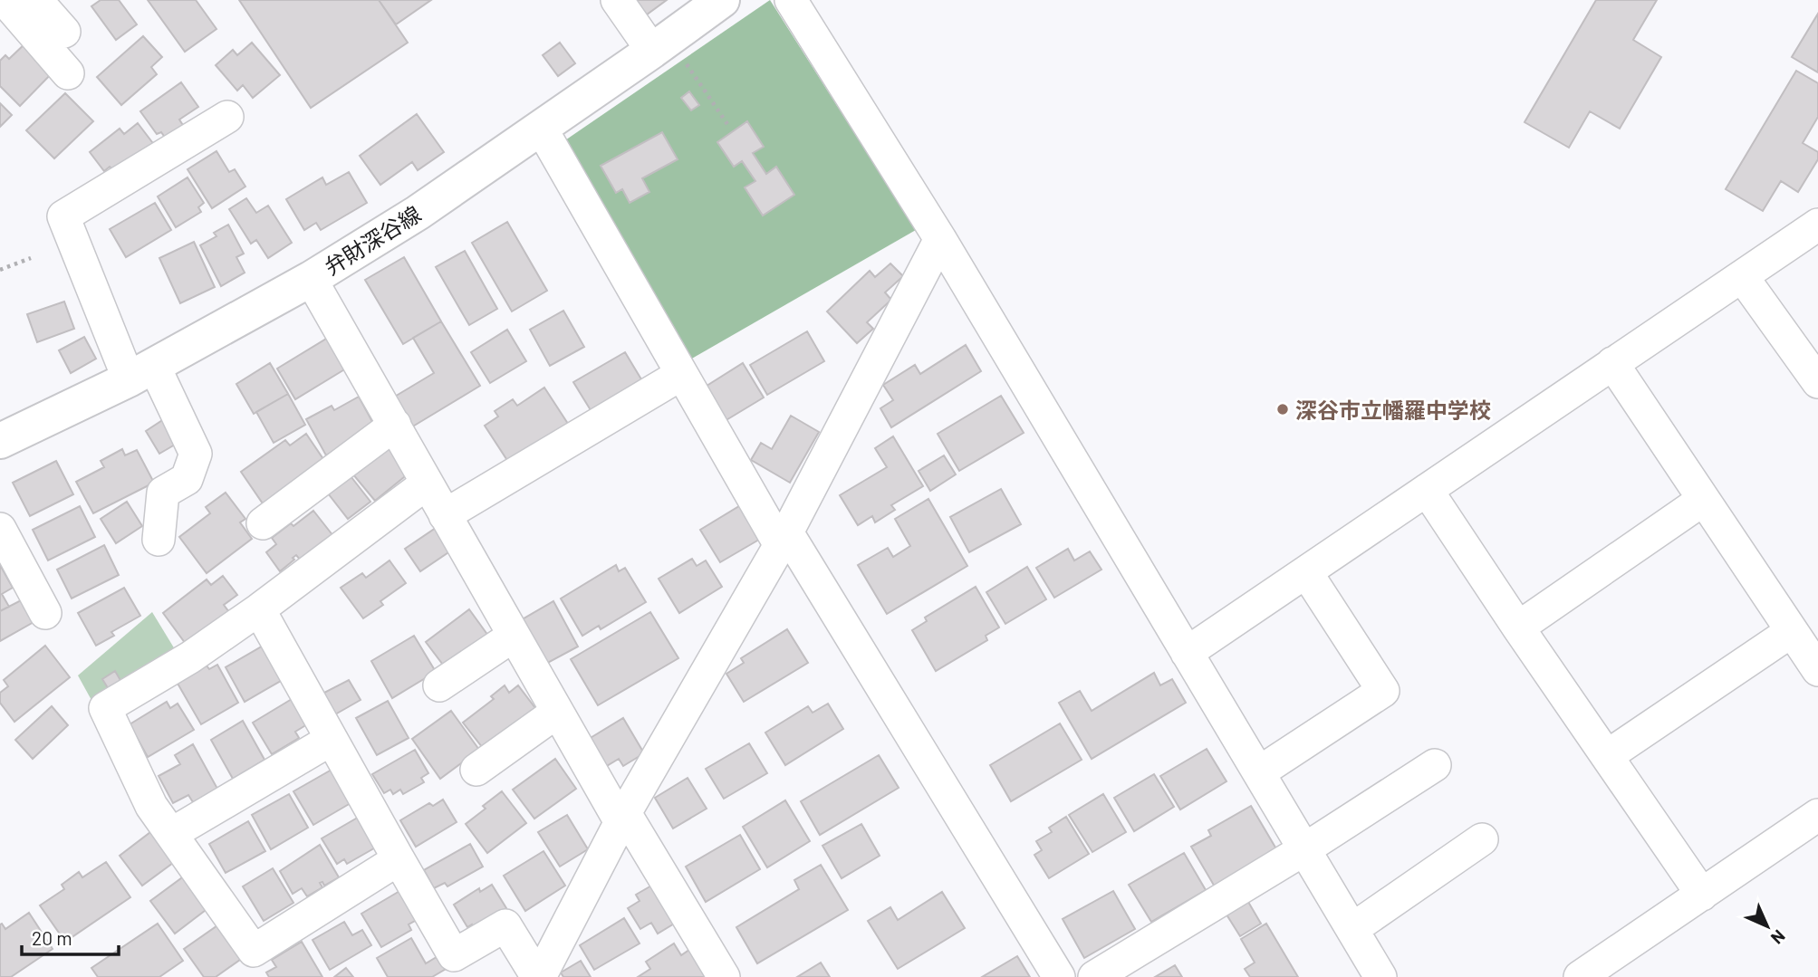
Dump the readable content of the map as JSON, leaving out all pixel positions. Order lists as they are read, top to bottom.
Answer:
{
  "streets": {
    "main road": ["弁財深谷線"]
  },
  "places": ["深谷市立幡羅中学校"],
  "scale_bar": "20 m",
  "north": "bottom right"
}
